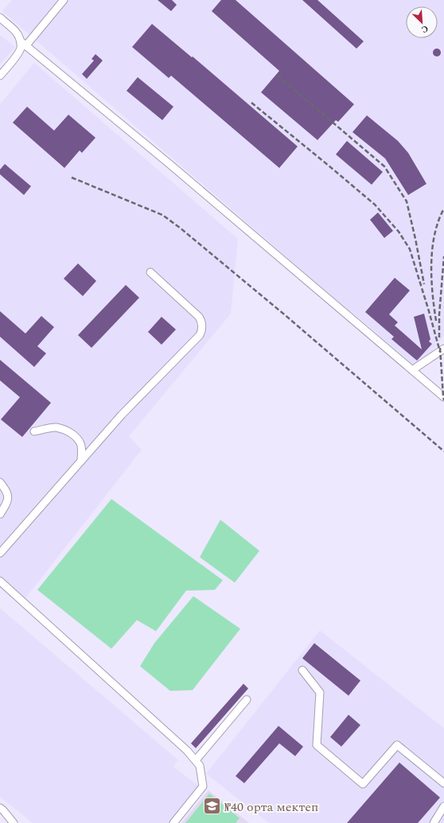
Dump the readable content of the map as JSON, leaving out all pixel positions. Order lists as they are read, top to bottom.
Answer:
{
  "places": {
    "school or university": ["№40 орта мектеп"]
  },
  "north": "bottom right"
}
